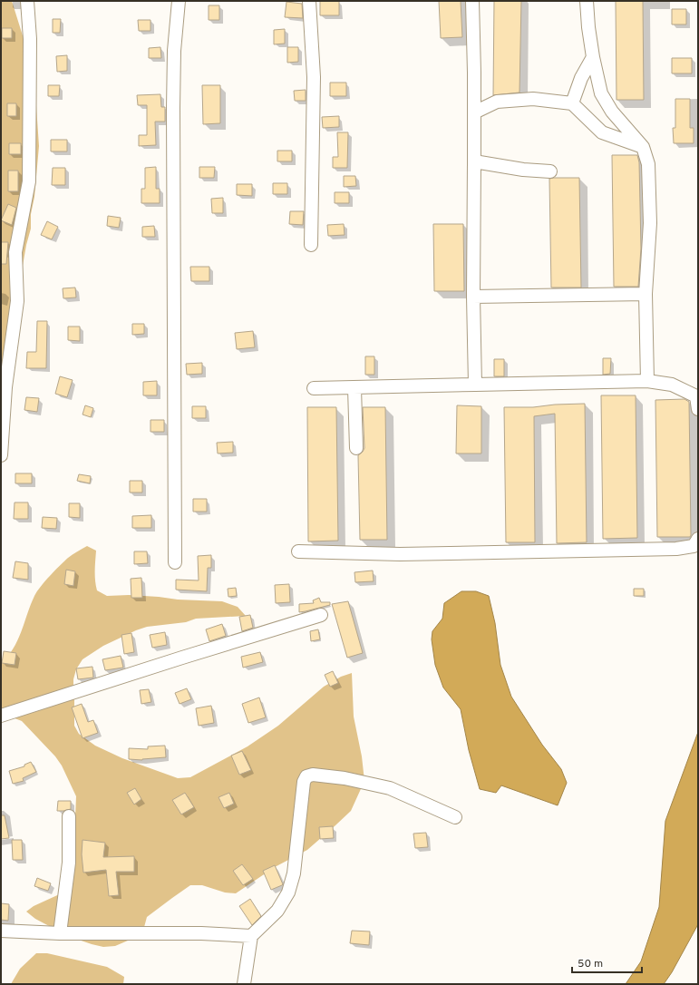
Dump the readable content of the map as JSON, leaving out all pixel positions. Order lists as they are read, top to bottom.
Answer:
{
  "scale_bar": "50 m"
}
